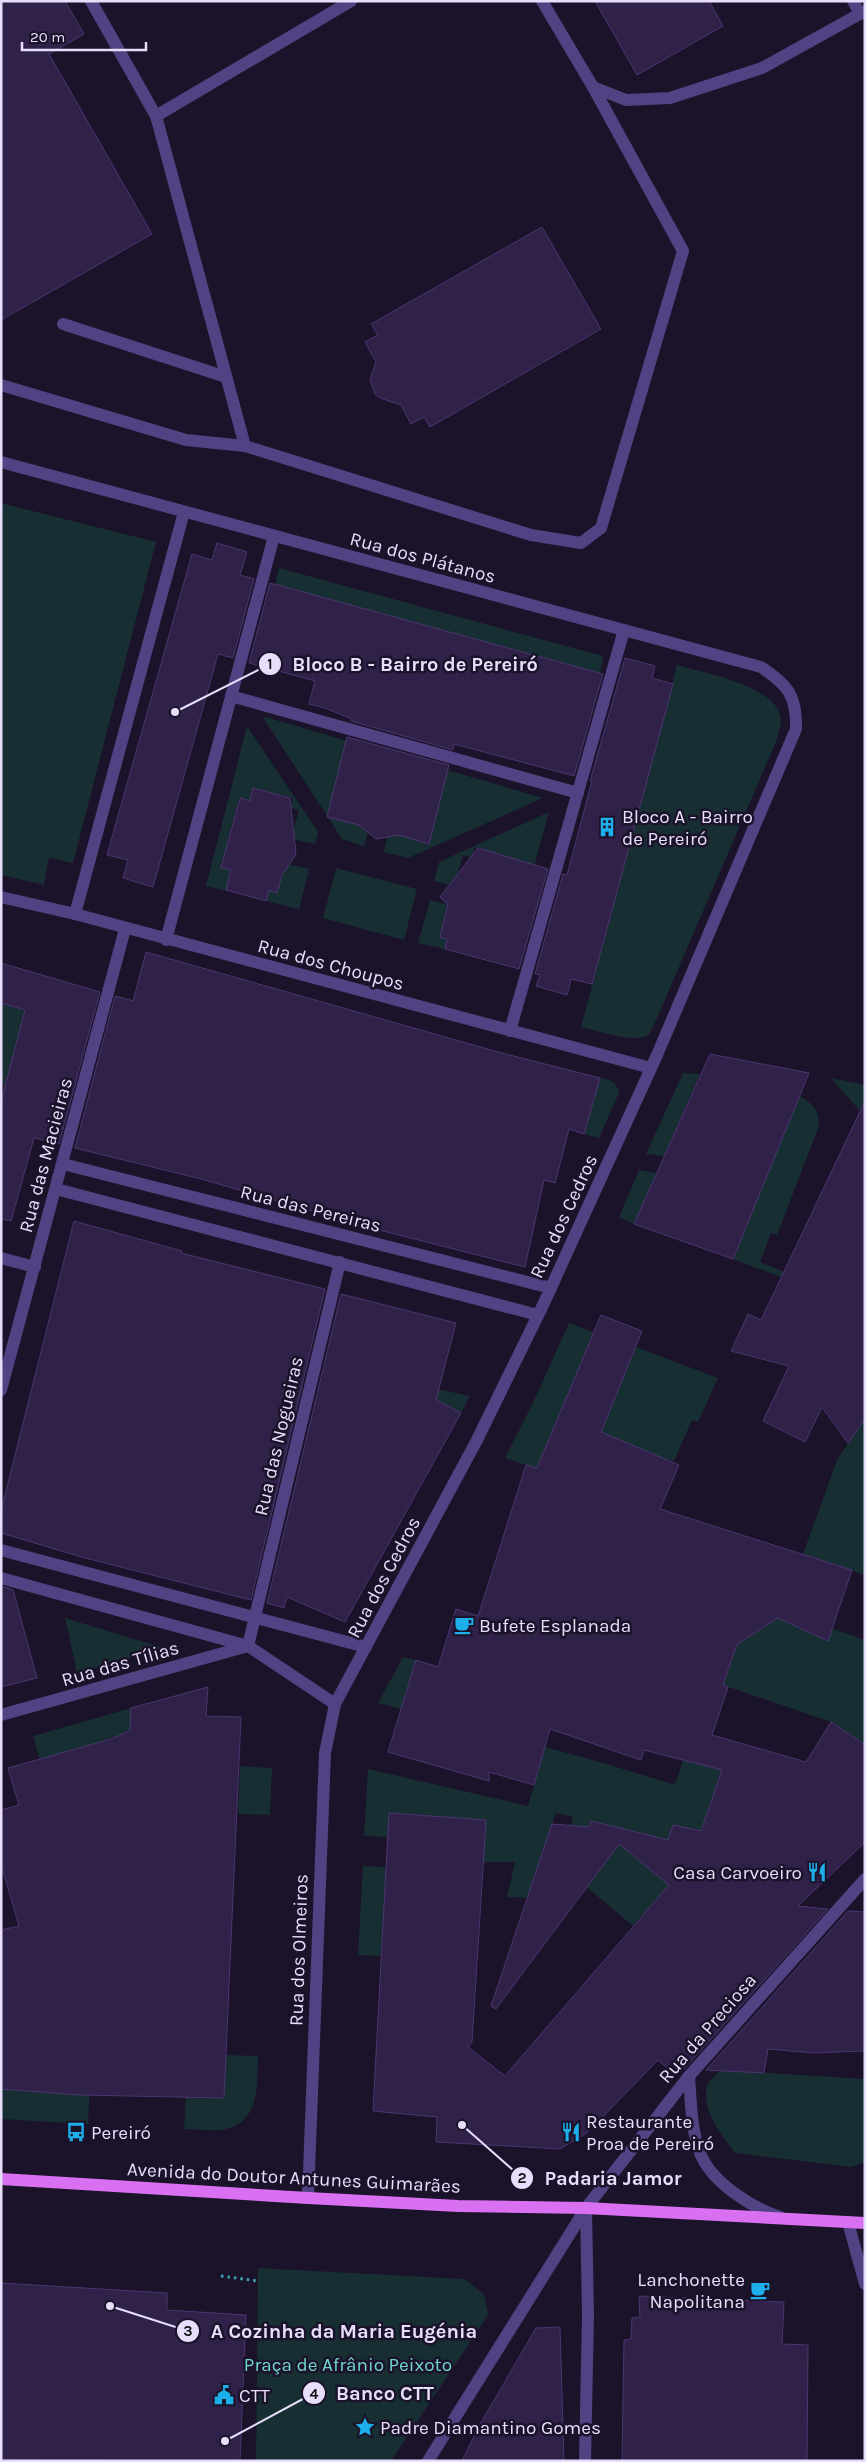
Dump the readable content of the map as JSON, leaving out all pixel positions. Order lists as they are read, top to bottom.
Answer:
{
  "streets": {
    "main road": ["Avenida do Doutor Antunes Guimarães"],
    "street": [
      "Rua dos Plátanos",
      "Rua dos Choupos",
      "Rua das Macieiras",
      "Rua das Pereiras",
      "Rua dos Cedros",
      "Rua das Nogueiras",
      "Rua das Tílias",
      "Rua dos Olmeiros",
      "Rua da Preciosa"
    ]
  },
  "crossings": [
    ["Rua dos Plátanos", "Rua dos Cedros"],
    ["Rua dos Choupos", "Rua das Macieiras"],
    ["Rua dos Choupos", "Rua dos Cedros"],
    ["Rua das Macieiras", "Rua das Pereiras"],
    ["Rua das Pereiras", "Rua dos Cedros"],
    ["Rua dos Cedros", "Rua dos Olmeiros"],
    ["Rua das Nogueiras", "Rua das Tílias"],
    ["Rua dos Olmeiros", "Avenida do Doutor Antunes Guimarães"],
    ["Rua da Preciosa", "Avenida do Doutor Antunes Guimarães"]
  ],
  "parks": ["Praça de Afrânio Peixoto"],
  "places": {
    "other": [
      "Bloco B - Bairro de Pereiró",
      "Padaria Jamor",
      "A Cozinha da Maria Eugénia",
      "Banco CTT"
    ],
    "building": ["Bloco A - Bairro de Pereiró"],
    "cafe": ["Bufete Esplanada", "Lanchonette Napolitana"],
    "restaurant": ["Casa Carvoeiro", "Restaurante Proa de Pereiró"],
    "bus stop": ["Pereiró"],
    "public building": ["CTT"],
    "place": ["Padre Diamantino Gomes"]
  },
  "scale_bar": "20 m"
}
